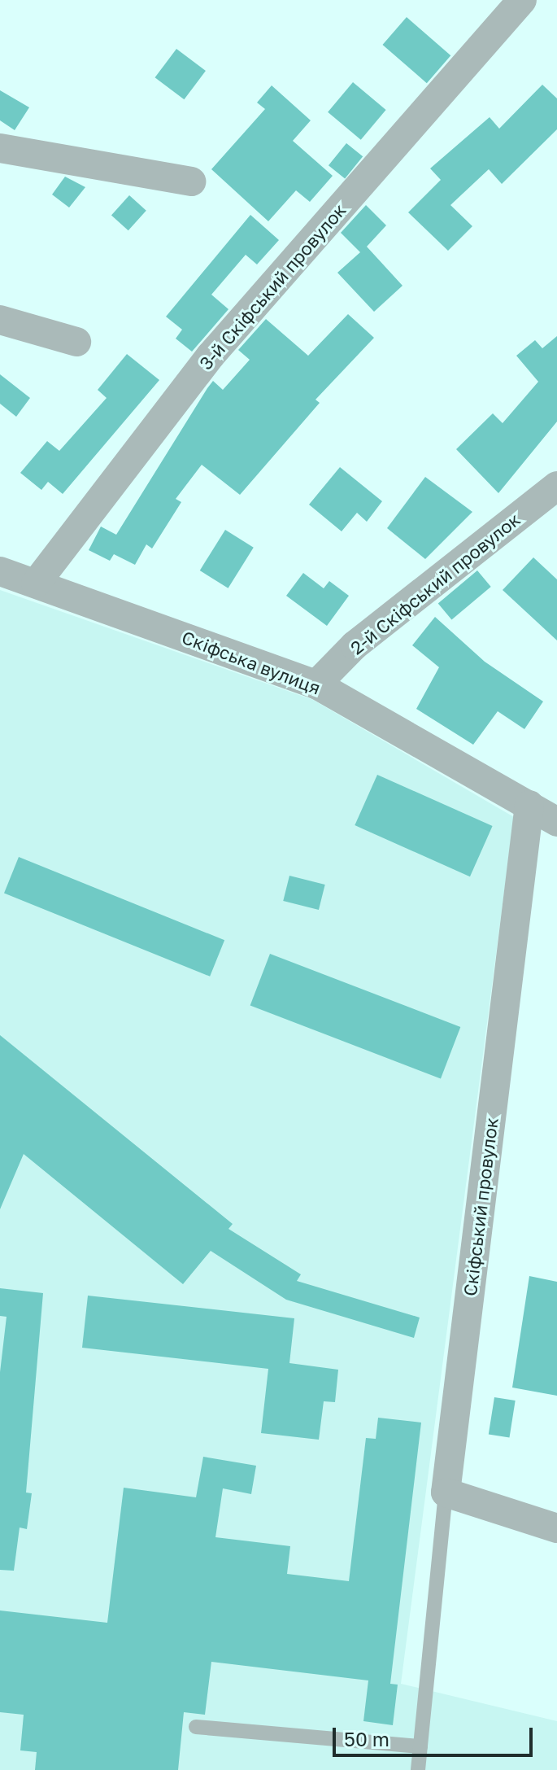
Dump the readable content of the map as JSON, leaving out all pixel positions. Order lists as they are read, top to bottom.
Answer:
{
  "streets": {
    "street": [
      "3-й Скіфський провулок",
      "2-й Скіфський провулок",
      "Скіфська вулиця",
      "Скіфський провулок"
    ]
  },
  "crossings": [
    ["3-й Скіфський провулок", "Скіфська вулиця"],
    ["2-й Скіфський провулок", "Скіфська вулиця"],
    ["Скіфська вулиця", "Скіфський провулок"]
  ],
  "scale_bar": "50 m"
}
